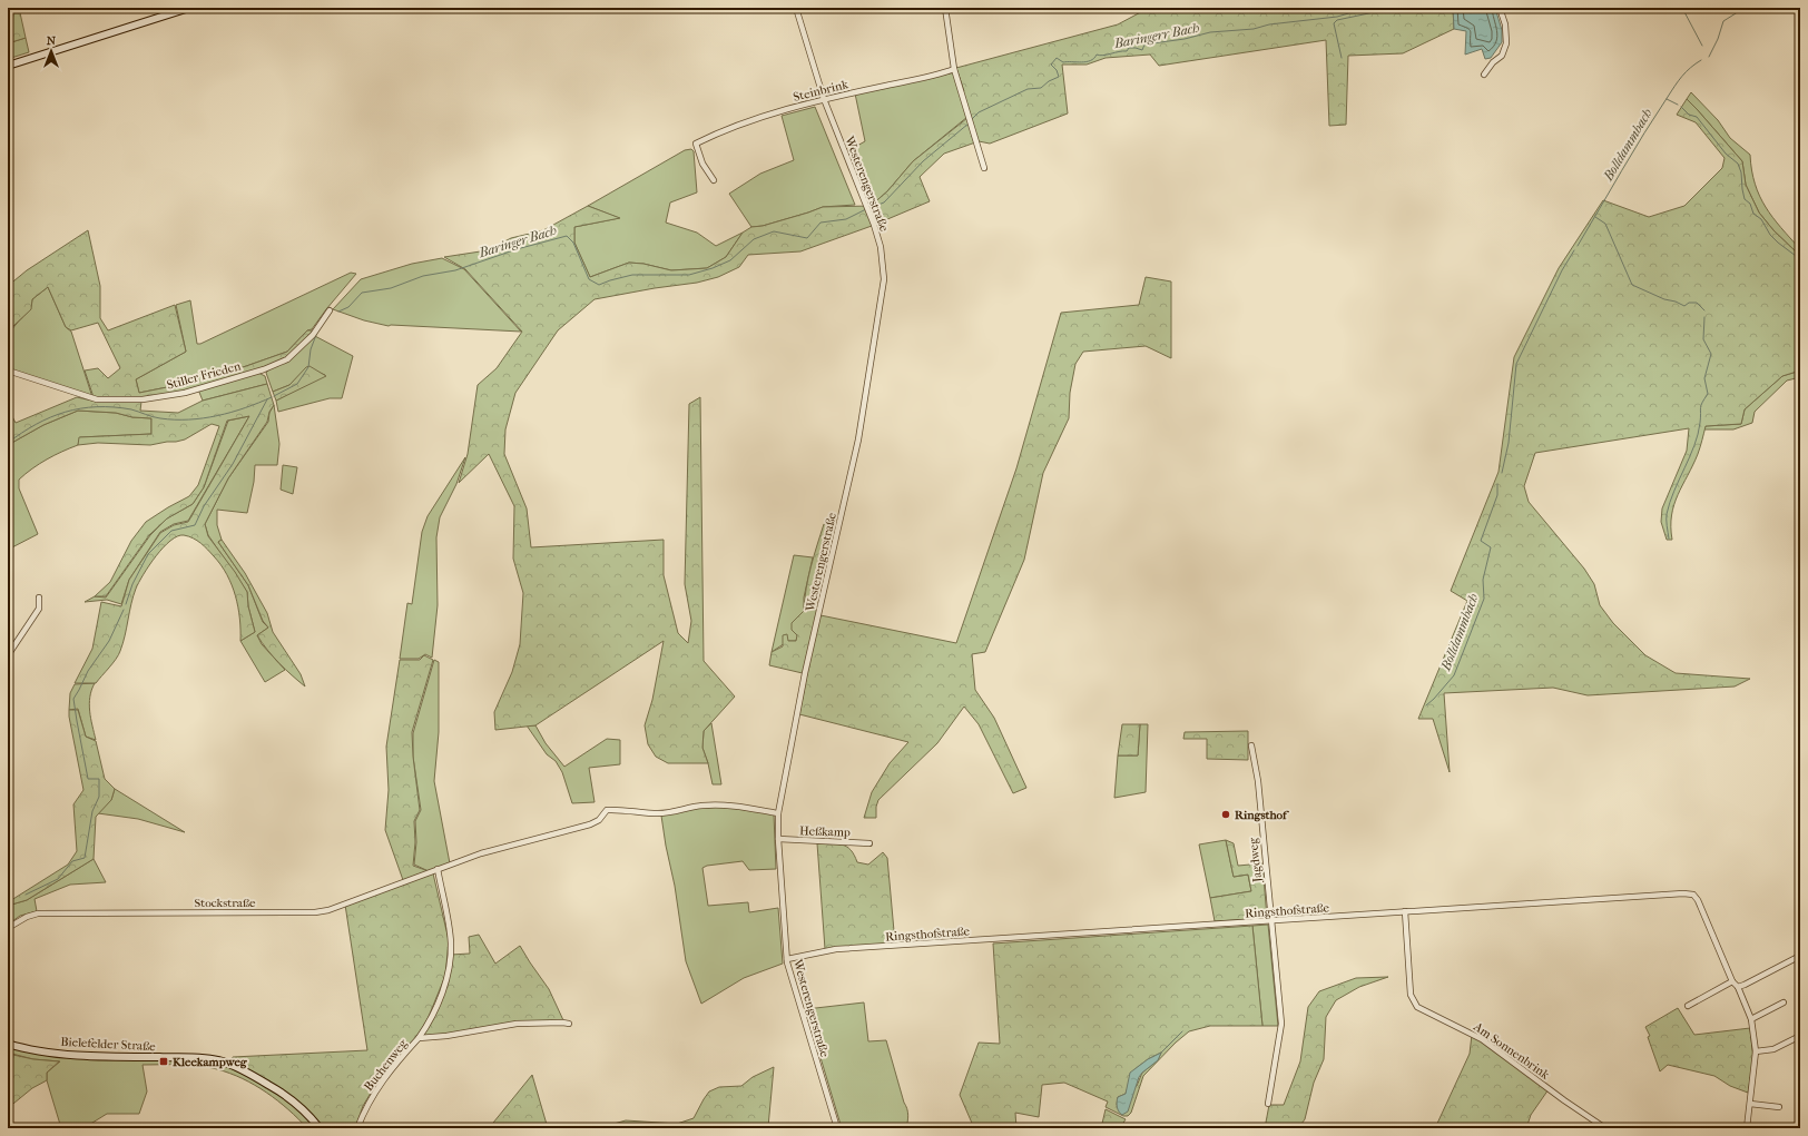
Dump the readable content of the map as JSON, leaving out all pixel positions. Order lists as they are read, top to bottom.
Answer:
{
  "streets": {
    "main road": ["Bielefelder Straße"],
    "street": [
      "Steinbrink",
      "Westerengerstraße",
      "Stiller Frieden",
      "Heßkamp",
      "Jagdweg",
      "Stockstraße",
      "Ringsthofstraße",
      "Am Sonnenbrink",
      "Buchenweg"
    ]
  },
  "crossings": [
    ["Steinbrink", "Westerengerstraße"],
    ["Westerengerstraße", "Heßkamp"],
    ["Westerengerstraße", "Stockstraße"],
    ["Westerengerstraße", "Ringsthofstraße"],
    ["Jagdweg", "Ringsthofstraße"],
    ["Stockstraße", "Buchenweg"],
    ["Ringsthofstraße", "Am Sonnenbrink"]
  ],
  "water": ["Baringerr Bach", "Bolldammbach", "Baringer Bach"],
  "places": {
    "other": ["Ringsthof"],
    "transit": ["Kleekampweg"]
  },
  "north": "top"
}
